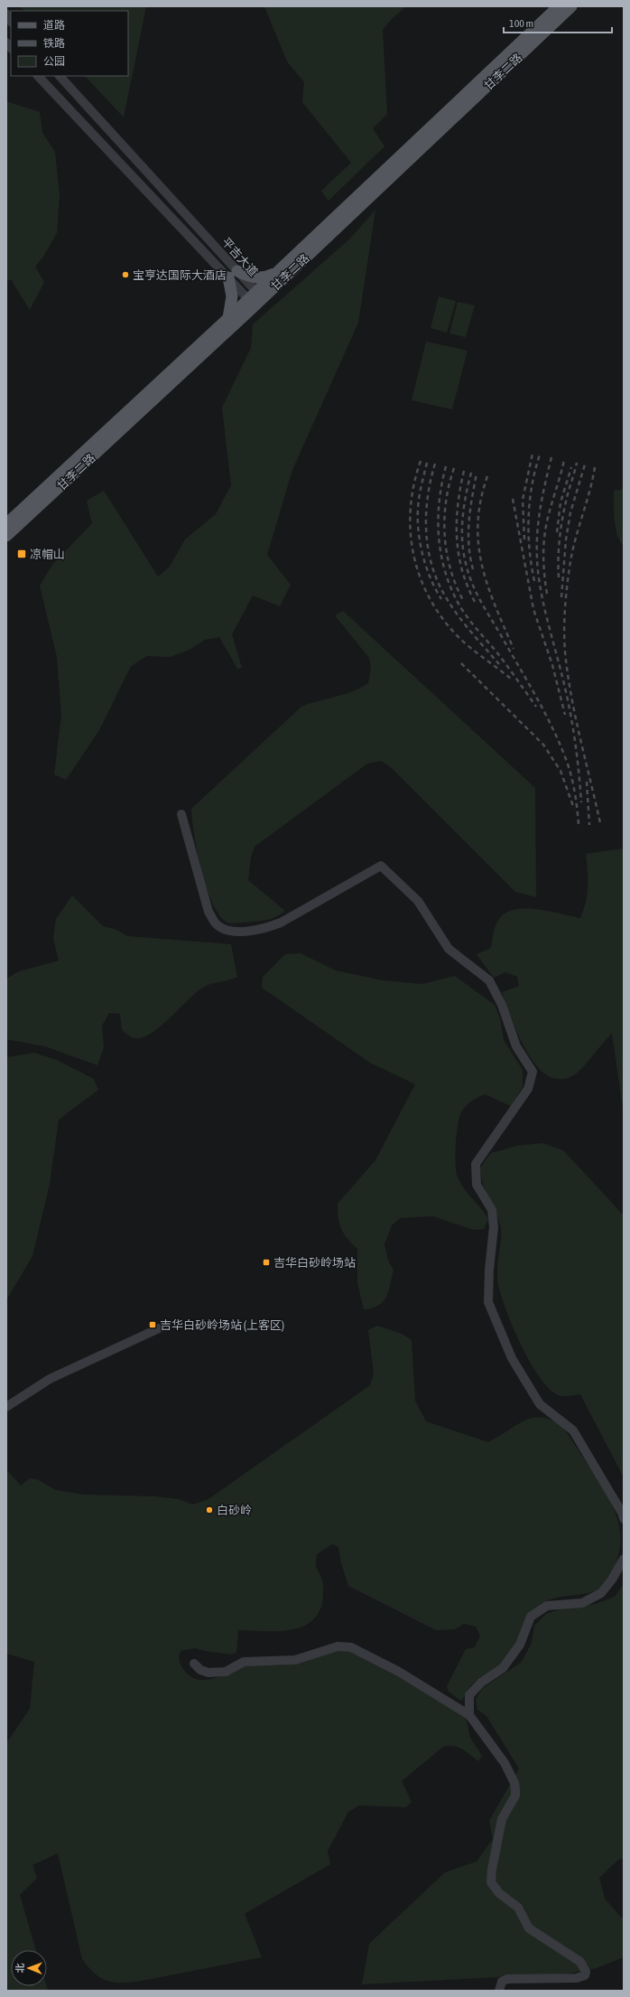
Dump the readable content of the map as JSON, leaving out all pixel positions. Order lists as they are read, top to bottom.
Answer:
{
  "streets": {
    "main road": ["甘李二路"],
    "street": ["平吉大道"]
  },
  "crossings": [
    ["甘李二路", "平吉大道"]
  ],
  "places": {
    "other": ["宝亨达国际大酒店", "白砂岭"],
    "transit": ["凉帽山", "吉华白砂岭场站", "吉华白砂岭场站 (上客区)"]
  },
  "legend": ["道路", "铁路", "公园"],
  "scale_bar": "100 m",
  "north": "left"
}
